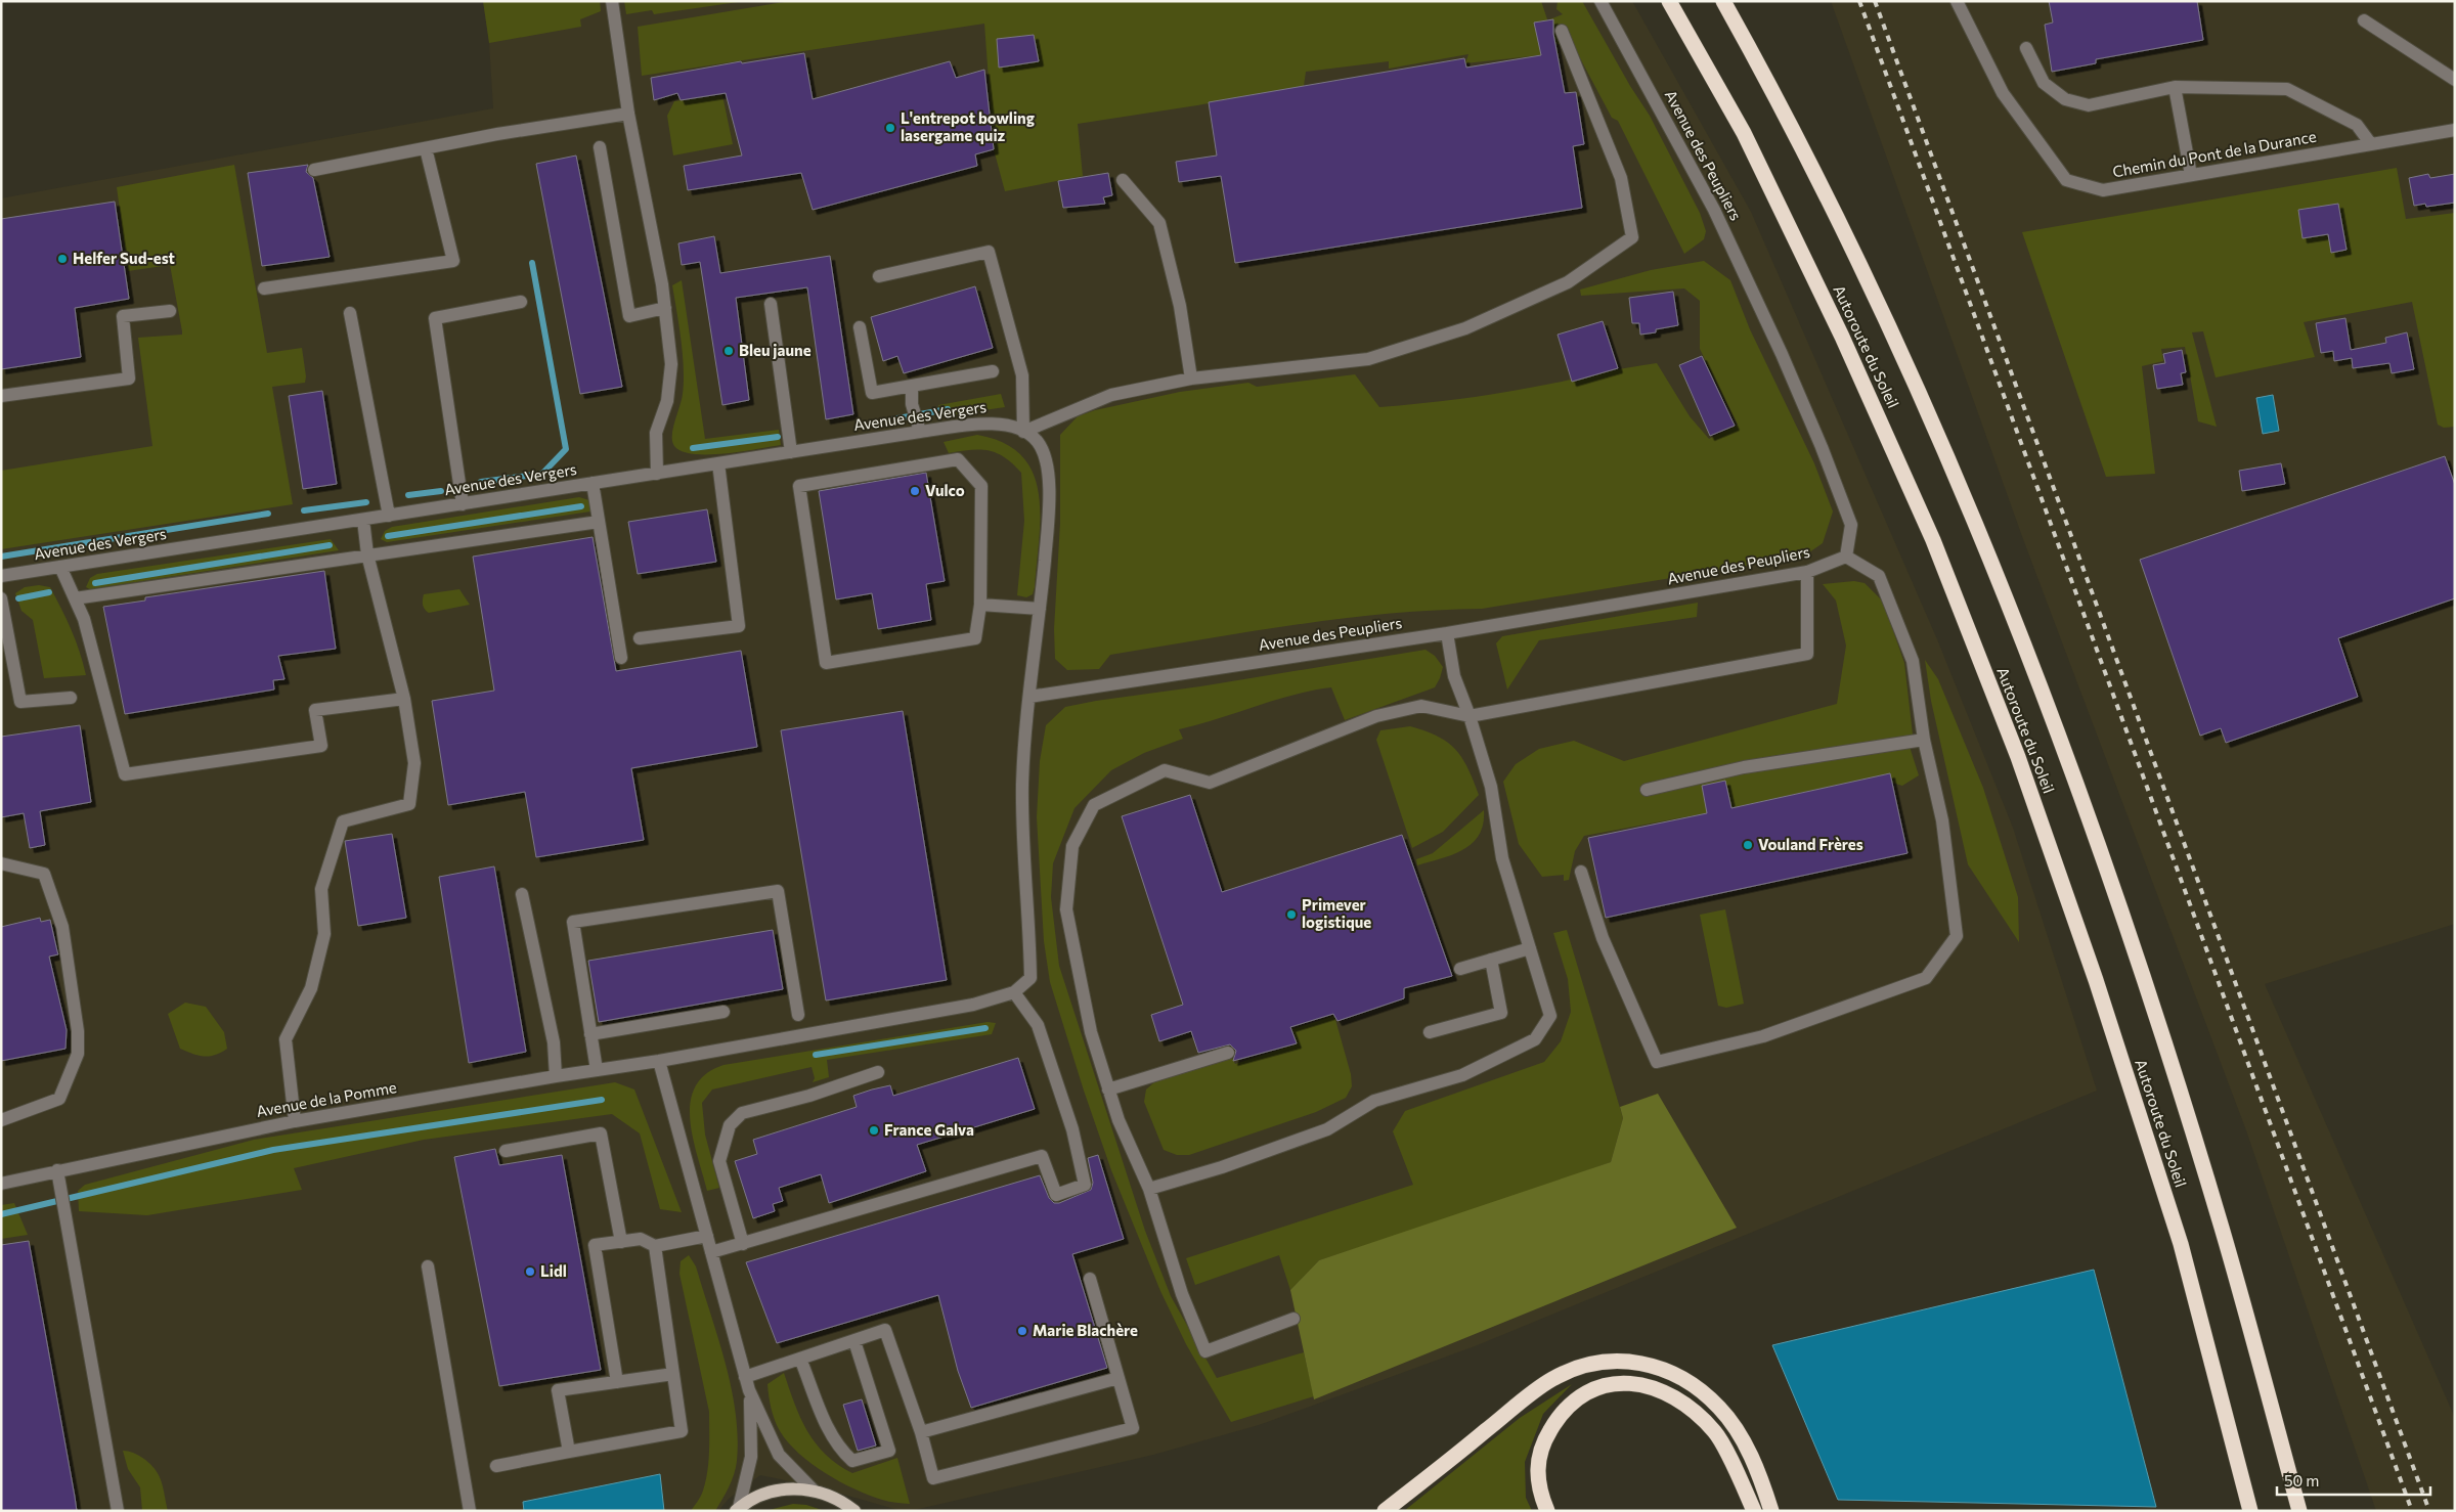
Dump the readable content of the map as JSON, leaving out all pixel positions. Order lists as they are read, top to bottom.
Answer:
{
  "streets": {
    "highway": ["Autoroute du Soleil"],
    "street": [
      "Chemin du Pont de la Durance",
      "Avenue des Peupliers",
      "Avenue des Vergers",
      "Avenue de la Pomme"
    ]
  },
  "places": [
    "L'entrepot bowling lasergame quiz",
    "Helfer Sud-est",
    "Bleu jaune",
    "Vulco",
    "Vouland Frères",
    "Primever logistique",
    "France Galva",
    "Lidl",
    "Marie Blachère"
  ],
  "scale_bar": "50 m"
}
